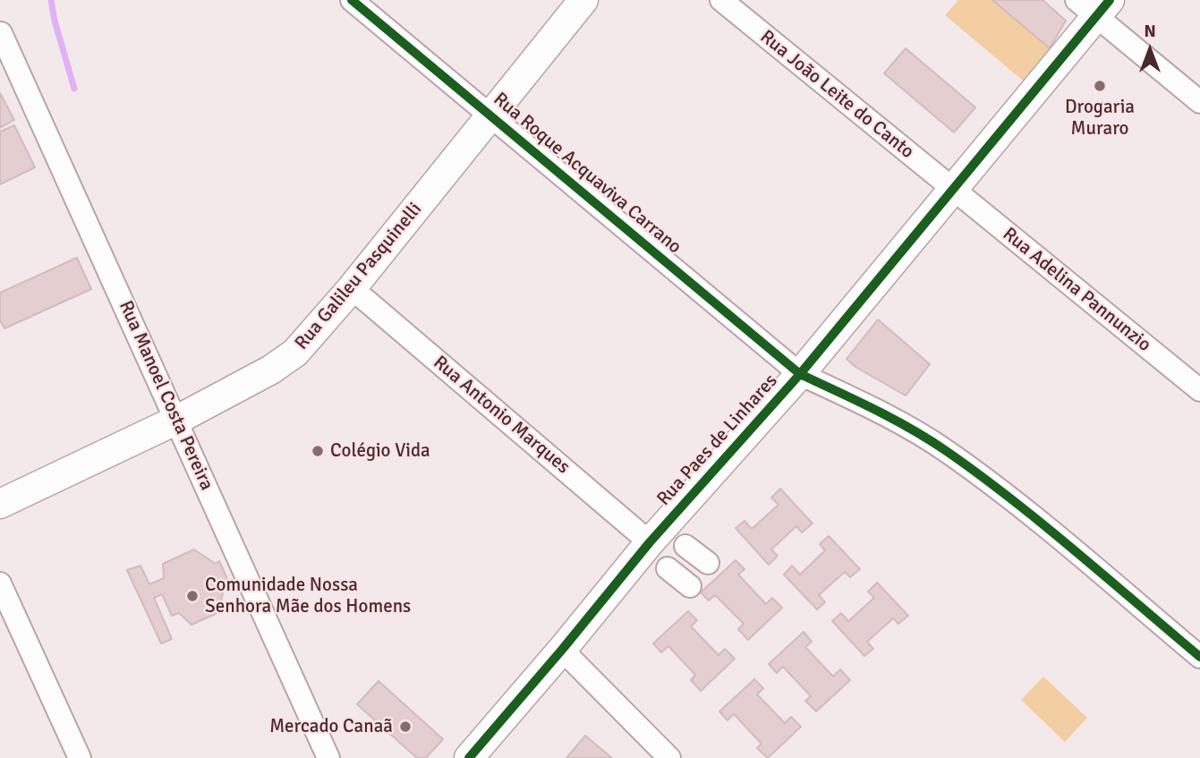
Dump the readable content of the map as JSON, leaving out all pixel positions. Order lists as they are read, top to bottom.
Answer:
{
  "streets": {
    "street": [
      "Rua João Leite do Canto",
      "Rua Roque Acquaviva Carrano",
      "Rua Galileu Pasquinelli",
      "Rua Adelina Pannunzio",
      "Rua Manoel Costa Pereira",
      "Rua Antonio Marques",
      "Rua Paes de Linhares"
    ]
  },
  "crossings": [
    ["Rua João Leite do Canto", "Rua Adelina Pannunzio"],
    ["Rua João Leite do Canto", "Rua Paes de Linhares"],
    ["Rua Roque Acquaviva Carrano", "Rua Galileu Pasquinelli"],
    ["Rua Roque Acquaviva Carrano", "Rua Paes de Linhares"],
    ["Rua Galileu Pasquinelli", "Rua Manoel Costa Pereira"],
    ["Rua Galileu Pasquinelli", "Rua Antonio Marques"],
    ["Rua Adelina Pannunzio", "Rua Paes de Linhares"],
    ["Rua Antonio Marques", "Rua Paes de Linhares"]
  ],
  "places": [
    "Drogaria Muraro",
    "Colégio Vida",
    "Comunidade Nossa Senhora Mãe dos Homens",
    "Mercado Canaã"
  ],
  "north": "top"
}
